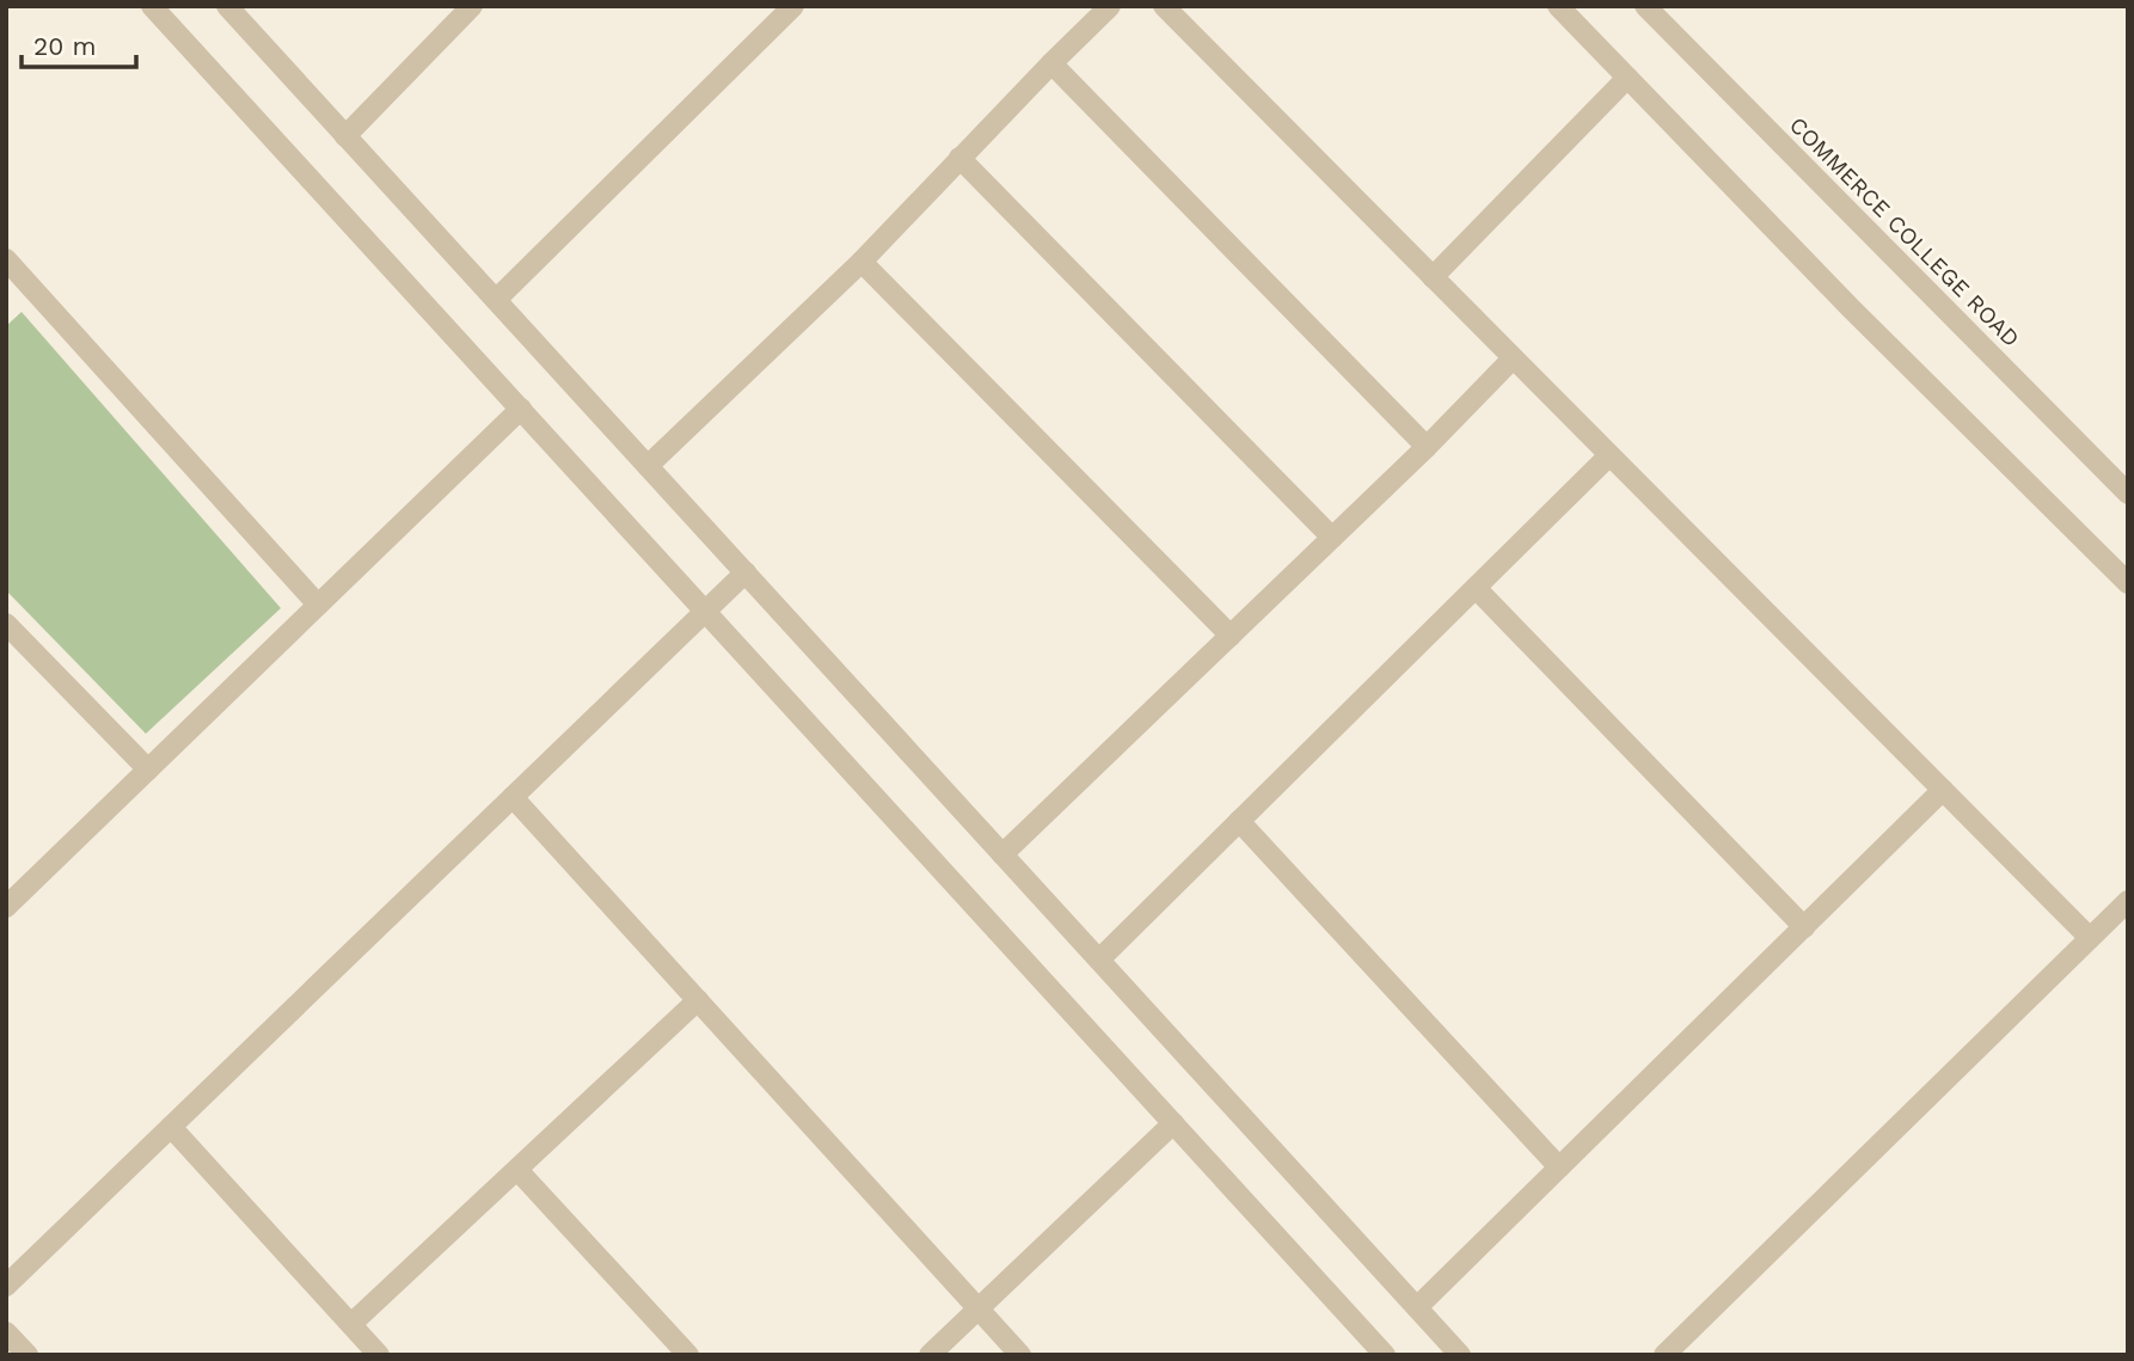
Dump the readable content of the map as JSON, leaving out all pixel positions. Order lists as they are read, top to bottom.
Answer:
{
  "streets": {
    "street": ["COMMERCE COLLEGE ROAD"]
  },
  "scale_bar": "20 m"
}
